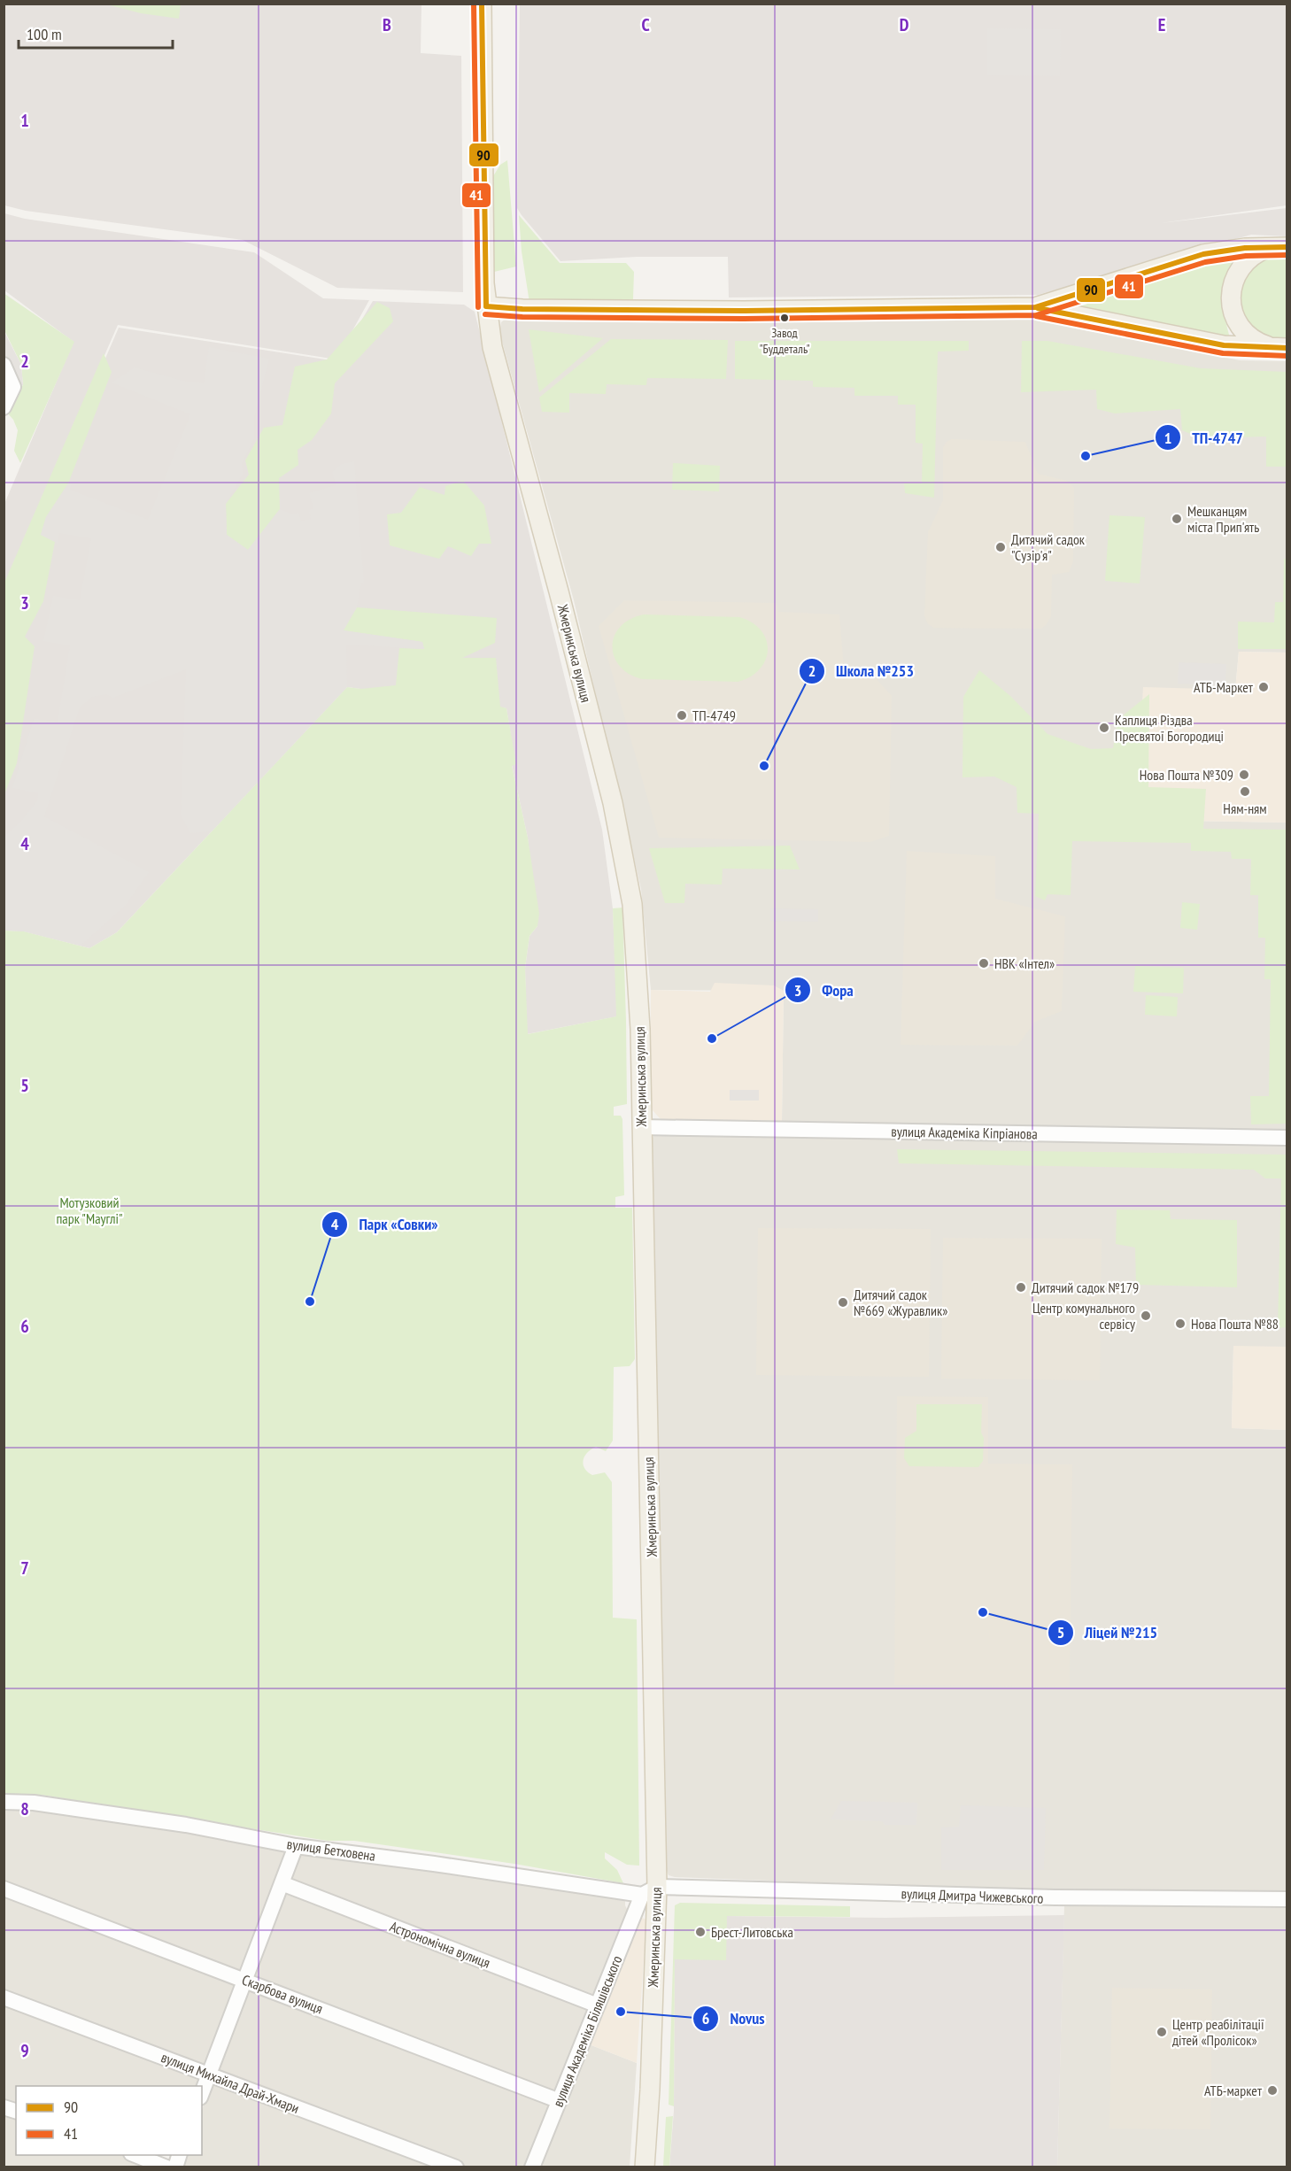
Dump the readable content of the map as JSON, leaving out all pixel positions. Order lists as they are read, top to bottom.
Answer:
{
  "streets": {
    "main road": ["Жмеринська вулиця"],
    "street": [
      "вулиця Академіка Кіпріанова",
      "вулиця Бетховена",
      "вулиця Дмитра Чижевського",
      "Астрономічна вулиця",
      "Скарбова вулиця",
      "вулиця Академіка Біляшівського",
      "вулиця Михайла Драй-Хмари"
    ]
  },
  "crossings": [
    ["Жмеринська вулиця", "вулиця Академіка Кіпріанова"],
    ["Жмеринська вулиця", "вулиця Бетховена"],
    ["Жмеринська вулиця", "вулиця Дмитра Чижевського"],
    ["Жмеринська вулиця", "вулиця Академіка Біляшівського"],
    ["вулиця Бетховена", "вулиця Дмитра Чижевського"],
    ["вулиця Бетховена", "вулиця Академіка Біляшівського"],
    ["вулиця Дмитра Чижевського", "вулиця Академіка Біляшівського"],
    ["Астрономічна вулиця", "вулиця Академіка Біляшівського"],
    ["Скарбова вулиця", "вулиця Академіка Біляшівського"]
  ],
  "parks": ["Мотузковий парк \"Мауглі\""],
  "places": [
    "Завод \"Буддеталь\"",
    "ТП-4747",
    "Мешканцям міста Прип'ять",
    "Дитячий садок \"Сузір'я\"",
    "АТБ-Маркет",
    "ТП-4749",
    "Каплиця Різдва Пресвятої Богородиці",
    "Школа №253",
    "Нова Пошта №309",
    "Ням-ням",
    "НВК «Інтел»",
    "Фора",
    "Дитячий садок №179",
    "Парк «Совки»",
    "Дитячий садок №669 «Журавлик»",
    "Центр комунального сервісу",
    "Нова Пошта №88",
    "Ліцей №215",
    "Брест-Литовська",
    "Novus",
    "Центр реабілітації дітей «Пролісок»",
    "АТБ-маркет"
  ],
  "lines": ["transit line 90", "transit line 41"],
  "legend": ["90", "41"],
  "scale_bar": "100 m",
  "grid": {
    "columns": [
      "B",
      "C",
      "D",
      "E"
    ],
    "rows": [
      "1",
      "2",
      "3",
      "4",
      "5",
      "6",
      "7",
      "8",
      "9"
    ]
  }
}
